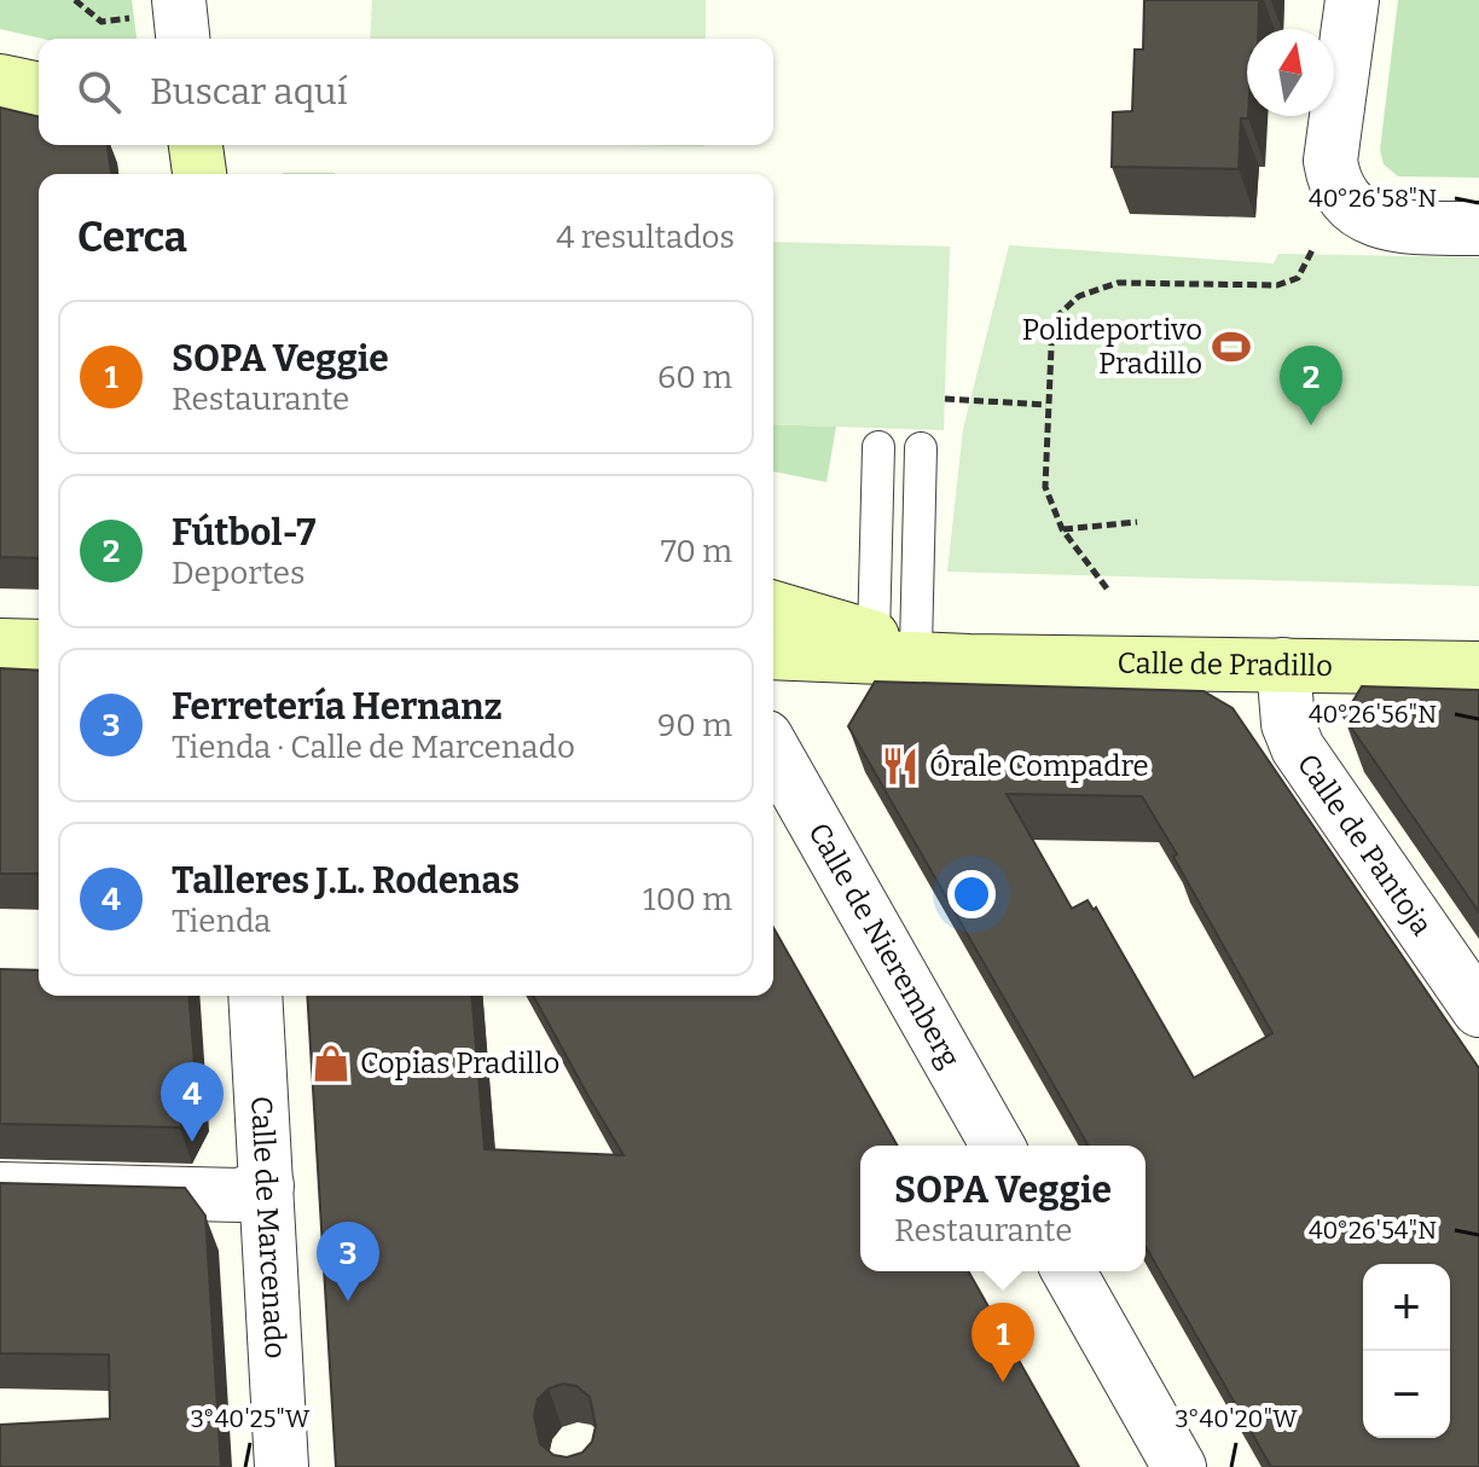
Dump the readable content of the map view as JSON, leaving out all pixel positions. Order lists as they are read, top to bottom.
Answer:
{
  "streets": {
    "street": [
      "Calle de Pradillo",
      "Calle de Pantoja",
      "Calle de Nieremberg",
      "Calle de Marcenado"
    ]
  },
  "crossings": [
    ["Calle de Pradillo", "Calle de Pantoja"]
  ],
  "places": {
    "sports": ["Polideportivo Pradillo"],
    "restaurant": ["Órale Compadre"],
    "shop": ["Copias Pradillo"]
  },
  "north": "top",
  "page": {
    "search": "Buscar aquí",
    "heading": ["Cerca", "4 resultados"],
    "list": [
      {
        "mark": "1",
        "name": "SOPA Veggie",
        "note": "Restaurante",
        "value": "60 m"
      },
      {
        "mark": "2",
        "name": "Fútbol-7",
        "note": "Deportes",
        "value": "70 m"
      },
      {
        "mark": "3",
        "name": "Ferretería Hernanz",
        "note": "Tienda · Calle de Marcenado",
        "value": "90 m"
      },
      {
        "mark": "4",
        "name": "Talleres J.L. Rodenas",
        "note": "Tienda",
        "value": "100 m"
      }
    ],
    "pins": [
      "2",
      "4",
      "3",
      "1"
    ],
    "popup": ["SOPA Veggie", "Restaurante"],
    "map_buttons": ["+", "−"]
  },
  "coordinates": [
    "40°26'58\"N",
    "40°26'56\"N",
    "40°26'54\"N",
    "3°40'25\"W",
    "3°40'20\"W"
  ]
}
